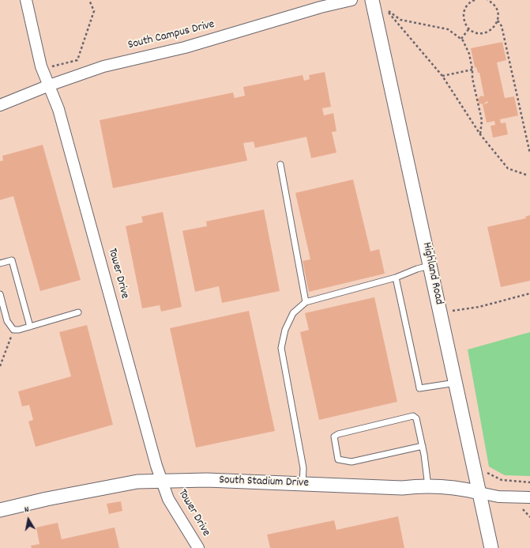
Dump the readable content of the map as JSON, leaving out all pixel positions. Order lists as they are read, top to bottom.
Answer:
{
  "streets": {
    "street": [
      "South Campus Drive",
      "Tower Drive",
      "Highland Road",
      "South Stadium Drive"
    ]
  },
  "crossings": [
    ["South Campus Drive", "Tower Drive"],
    ["Tower Drive", "South Stadium Drive"],
    ["Highland Road", "South Stadium Drive"]
  ],
  "north": "top"
}
